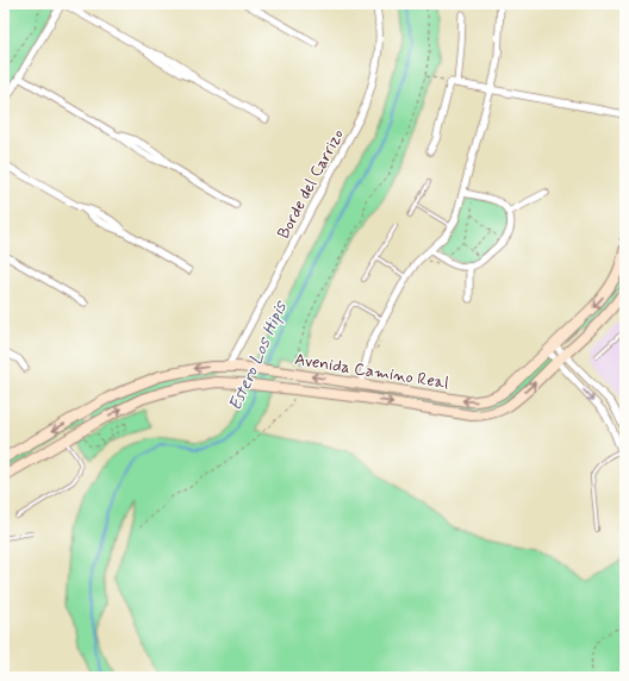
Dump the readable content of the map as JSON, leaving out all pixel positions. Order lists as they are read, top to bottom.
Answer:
{
  "streets": {
    "main road": ["Avenida Camino Real"],
    "street": ["Borde del Carrizo"]
  },
  "crossings": [
    ["Borde del Carrizo", "Avenida Camino Real"]
  ],
  "water": ["Estero Los Hipis"]
}
